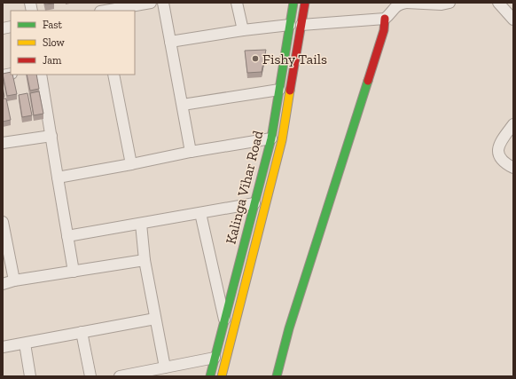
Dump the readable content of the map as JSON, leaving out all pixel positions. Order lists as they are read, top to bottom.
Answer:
{
  "streets": {
    "street": ["Kalinga Vihar Road"]
  },
  "places": ["Fishy Tails"],
  "legend": ["Fast", "Slow", "Jam"]
}
